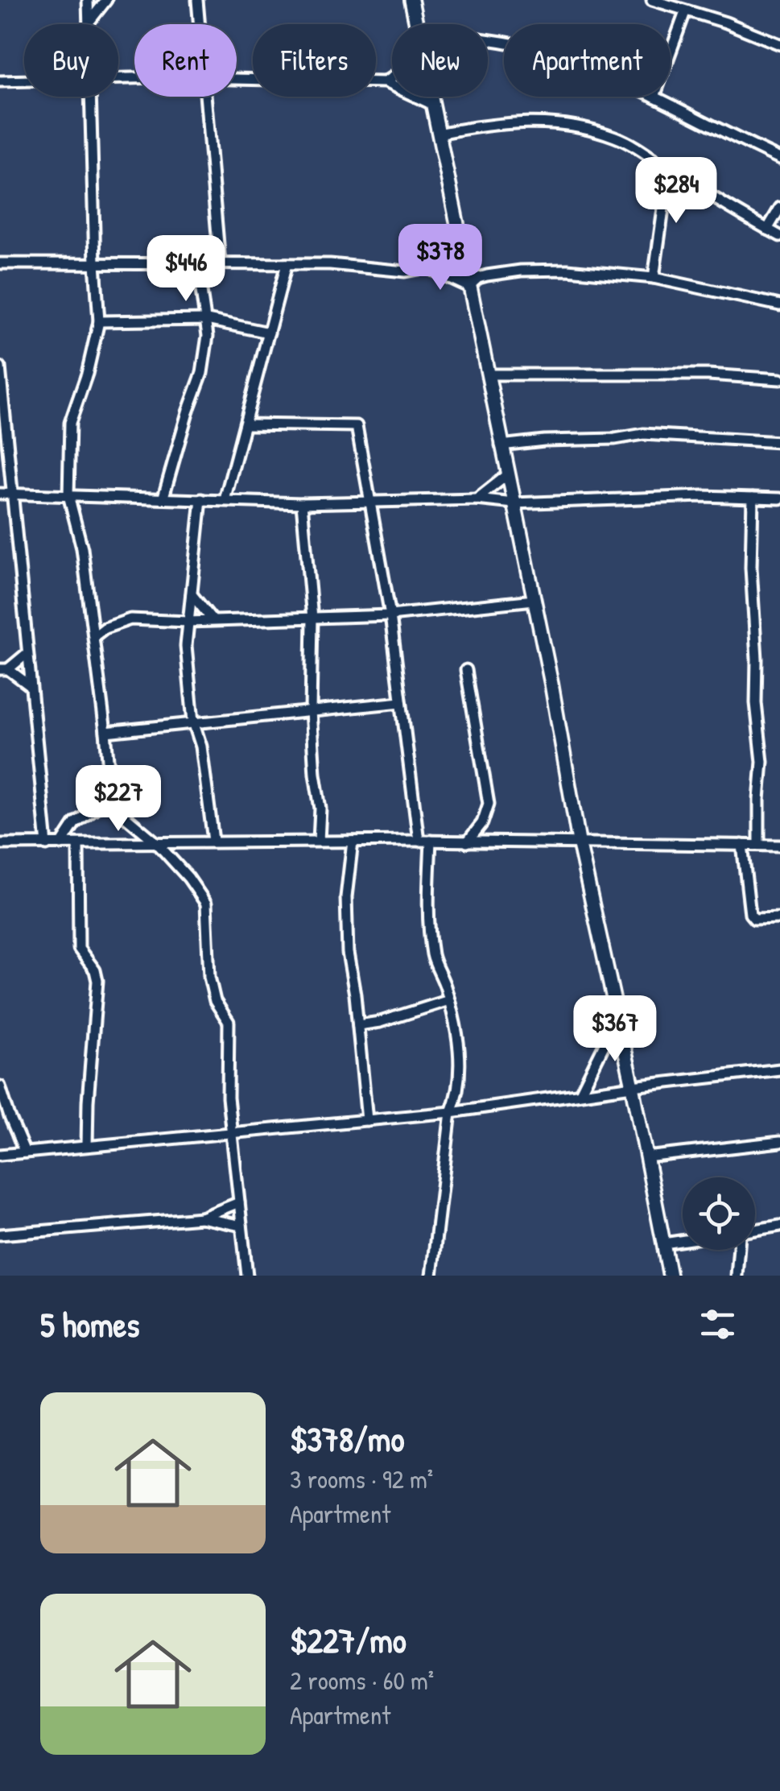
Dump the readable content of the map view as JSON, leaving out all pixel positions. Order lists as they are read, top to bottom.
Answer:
{
  "page": {
    "chip": [
      "Buy",
      "Rent",
      "Filters",
      "New",
      "Apartment"
    ],
    "price": [
      "$284",
      "$378",
      "$446",
      "$227",
      "$367"
    ],
    "heading": "5 homes",
    "list": [
      {
        "name": "$378/mo",
        "note": "3 rooms · 92 m² · Apartment"
      },
      {
        "name": "$227/mo",
        "note": "2 rooms · 60 m² · Apartment"
      }
    ]
  }
}
